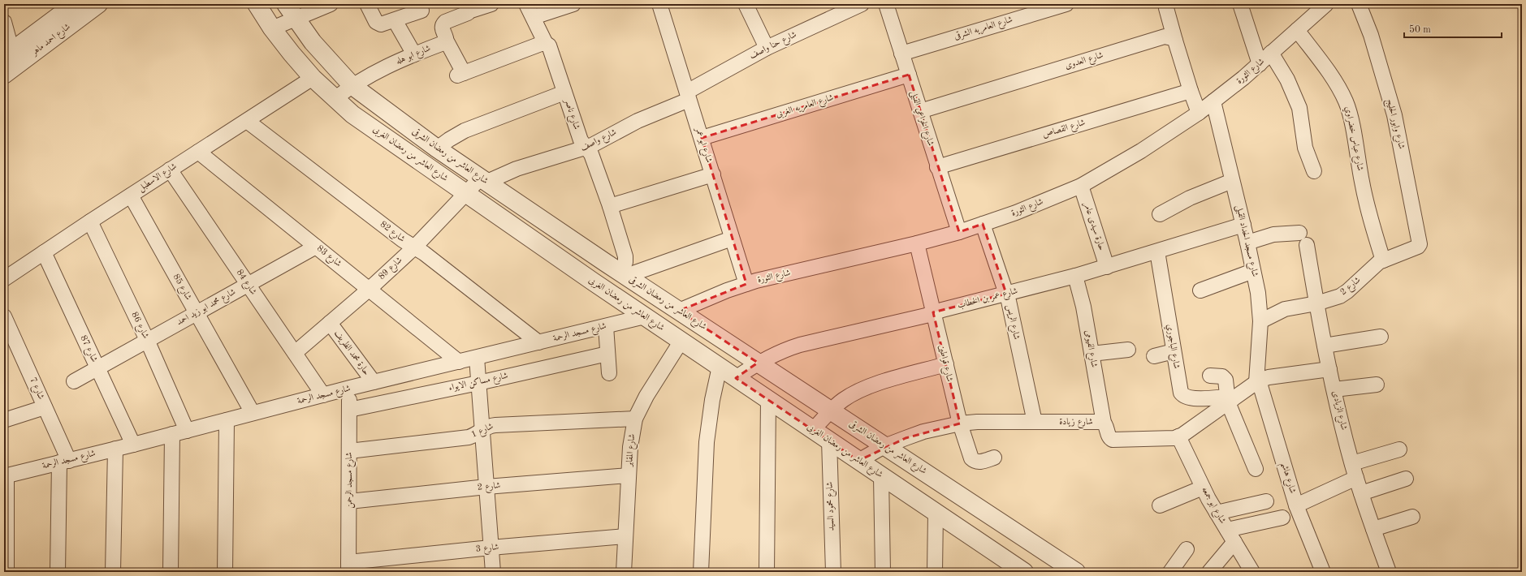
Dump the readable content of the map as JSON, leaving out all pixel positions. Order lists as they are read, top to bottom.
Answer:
{
  "streets": {
    "street": [
      "شارع العامريه الشرقى",
      "شارع احمد ماهر",
      "شارع حنا واصف",
      "شارع ابو هله",
      "شارع العدوى",
      "شارع الثورة",
      "شارع العامريه الغربى",
      "شارع ناصر",
      "شارع الخزاعي القبلى",
      "شارع وابور الحليج",
      "شارع القصاص",
      "شارع عباس خضراوي",
      "شارع واصف",
      "شارع ابو عمر",
      "شارع العاشر من رمضان الغربى",
      "شارع العاشر من رمضان الشرقى",
      "شارع الاسطبل",
      "حارة سيدى عامر",
      "شارع 82",
      "شارع مسجد الحداد القبلى",
      "شارع 83",
      "شارع 89",
      "شارع 84",
      "شارع 2",
      "شارع 85",
      "شارع عمر بن الخطاب",
      "شارع محمد ابو زيد احمد",
      "شارع الريس",
      "شارع 86",
      "شارع مسجد الرحمة",
      "شارع الباجوري",
      "شارع 87",
      "شارع الفيومى",
      "حارة محمد الظريف",
      "شارع قواطين",
      "شارع مساكن الايواء",
      "شارع 7",
      "شارع الزيادى",
      "شارع زيادة",
      "شارع 1",
      "شارع المقابر",
      "شارع هاشم",
      "شارع مسجد الرحمن",
      "شارع ابو جمعه",
      "شارع محمود السيد",
      "شارع 3"
    ]
  },
  "crossings": [
    ["شارع العامريه الشرقى", "شارع الخزاعي القبلى"],
    ["شارع حنا واصف", "شارع واصف"],
    ["شارع حنا واصف", "شارع ابو عمر"],
    ["شارع ابو هله", "شارع العاشر من رمضان الغربى"],
    ["شارع ابو هله", "شارع العاشر من رمضان الشرقى"],
    ["شارع العدوى", "شارع الخزاعي القبلى"],
    ["شارع الثورة", "شارع الخزاعي القبلى"],
    ["شارع الثورة", "شارع عباس خضراوي"],
    ["شارع الثورة", "شارع ابو عمر"],
    ["شارع الثورة", "شارع العاشر من رمضان الشرقى"],
    ["شارع الثورة", "حارة سيدى عامر"],
    ["شارع الثورة", "شارع مسجد الحداد القبلى"],
    ["شارع الثورة", "شارع الريس"],
    ["شارع الثورة", "شارع قواطين"],
    ["شارع العامريه الغربى", "شارع الخزاعي القبلى"],
    ["شارع العامريه الغربى", "شارع ابو عمر"],
    ["شارع ناصر", "شارع واصف"],
    ["شارع ناصر", "شارع العاشر من رمضان الشرقى"],
    ["شارع الخزاعي القبلى", "شارع القصاص"],
    ["شارع وابور الحليج", "شارع 2"],
    ["شارع عباس خضراوي", "شارع 2"],
    ["شارع واصف", "شارع ابو عمر"],
    ["شارع واصف", "شارع العاشر من رمضان الشرقى"],
    ["شارع واصف", "شارع 89"],
    ["شارع العاشر من رمضان الغربى", "شارع الاسطبل"],
    ["شارع العاشر من رمضان الغربى", "شارع 89"],
    ["شارع العاشر من رمضان الغربى", "شارع عمر بن الخطاب"],
    ["شارع العاشر من رمضان الغربى", "شارع مسجد الرحمة"],
    ["شارع العاشر من رمضان الغربى", "شارع زيادة"],
    ["شارع العاشر من رمضان الغربى", "شارع المقابر"],
    ["شارع العاشر من رمضان الغربى", "شارع محمود السيد"],
    ["شارع العاشر من رمضان الشرقى", "شارع 89"],
    ["شارع العاشر من رمضان الشرقى", "شارع عمر بن الخطاب"],
    ["شارع العاشر من رمضان الشرقى", "شارع زيادة"],
    ["شارع الاسطبل", "شارع 82"],
    ["شارع الاسطبل", "شارع 83"],
    ["شارع الاسطبل", "شارع 84"],
    ["شارع الاسطبل", "شارع 85"],
    ["شارع الاسطبل", "شارع 86"],
    ["شارع الاسطبل", "شارع 87"],
    ["حارة سيدى عامر", "شارع عمر بن الخطاب"],
    ["شارع 82", "شارع 89"],
    ["شارع 82", "شارع مسجد الرحمة"],
    ["شارع مسجد الحداد القبلى", "شارع 2"],
    ["شارع مسجد الحداد القبلى", "شارع عمر بن الخطاب"],
    ["شارع مسجد الحداد القبلى", "شارع زيادة"],
    ["شارع مسجد الحداد القبلى", "شارع هاشم"],
    ["شارع 83", "شارع 89"],
    ["شارع 83", "شارع محمد ابو زيد احمد"],
    ["شارع 83", "شارع مسجد الرحمة"],
    ["شارع 89", "شارع 84"],
    ["شارع 89", "حارة محمد الظريف"],
    ["شارع 84", "شارع محمد ابو زيد احمد"],
    ["شارع 84", "شارع مسجد الرحمة"],
    ["شارع 2", "شارع الزيادى"],
    ["شارع 2", "شارع المقابر"],
    ["شارع 2", "شارع مسجد الرحمن"],
    ["شارع 85", "شارع محمد ابو زيد احمد"],
    ["شارع 85", "شارع مسجد الرحمة"],
    ["شارع عمر بن الخطاب", "شارع الريس"],
    ["شارع عمر بن الخطاب", "شارع الباجوري"],
    ["شارع عمر بن الخطاب", "شارع الفيومى"],
    ["شارع عمر بن الخطاب", "شارع قواطين"],
    ["شارع محمد ابو زيد احمد", "شارع 86"],
    ["شارع محمد ابو زيد احمد", "شارع 87"],
    ["شارع الريس", "شارع زيادة"],
    ["شارع 86", "شارع مسجد الرحمة"],
    ["شارع مسجد الرحمة", "شارع 87"],
    ["شارع مسجد الرحمة", "حارة محمد الظريف"],
    ["شارع مسجد الرحمة", "شارع 7"],
    ["شارع مسجد الرحمة", "شارع مسجد الرحمن"],
    ["شارع الباجوري", "شارع زيادة"],
    ["شارع الفيومى", "شارع زيادة"],
    ["شارع قواطين", "شارع زيادة"],
    ["شارع مساكن الايواء", "شارع مسجد الرحمن"],
    ["شارع الزيادى", "شارع زيادة"],
    ["شارع زيادة", "شارع هاشم"],
    ["شارع زيادة", "شارع ابو جمعه"],
    ["شارع 1", "شارع المقابر"],
    ["شارع 1", "شارع مسجد الرحمن"],
    ["شارع المقابر", "شارع 3"],
    ["شارع مسجد الرحمن", "شارع 3"]
  ],
  "scale_bar": "50 m"
}
